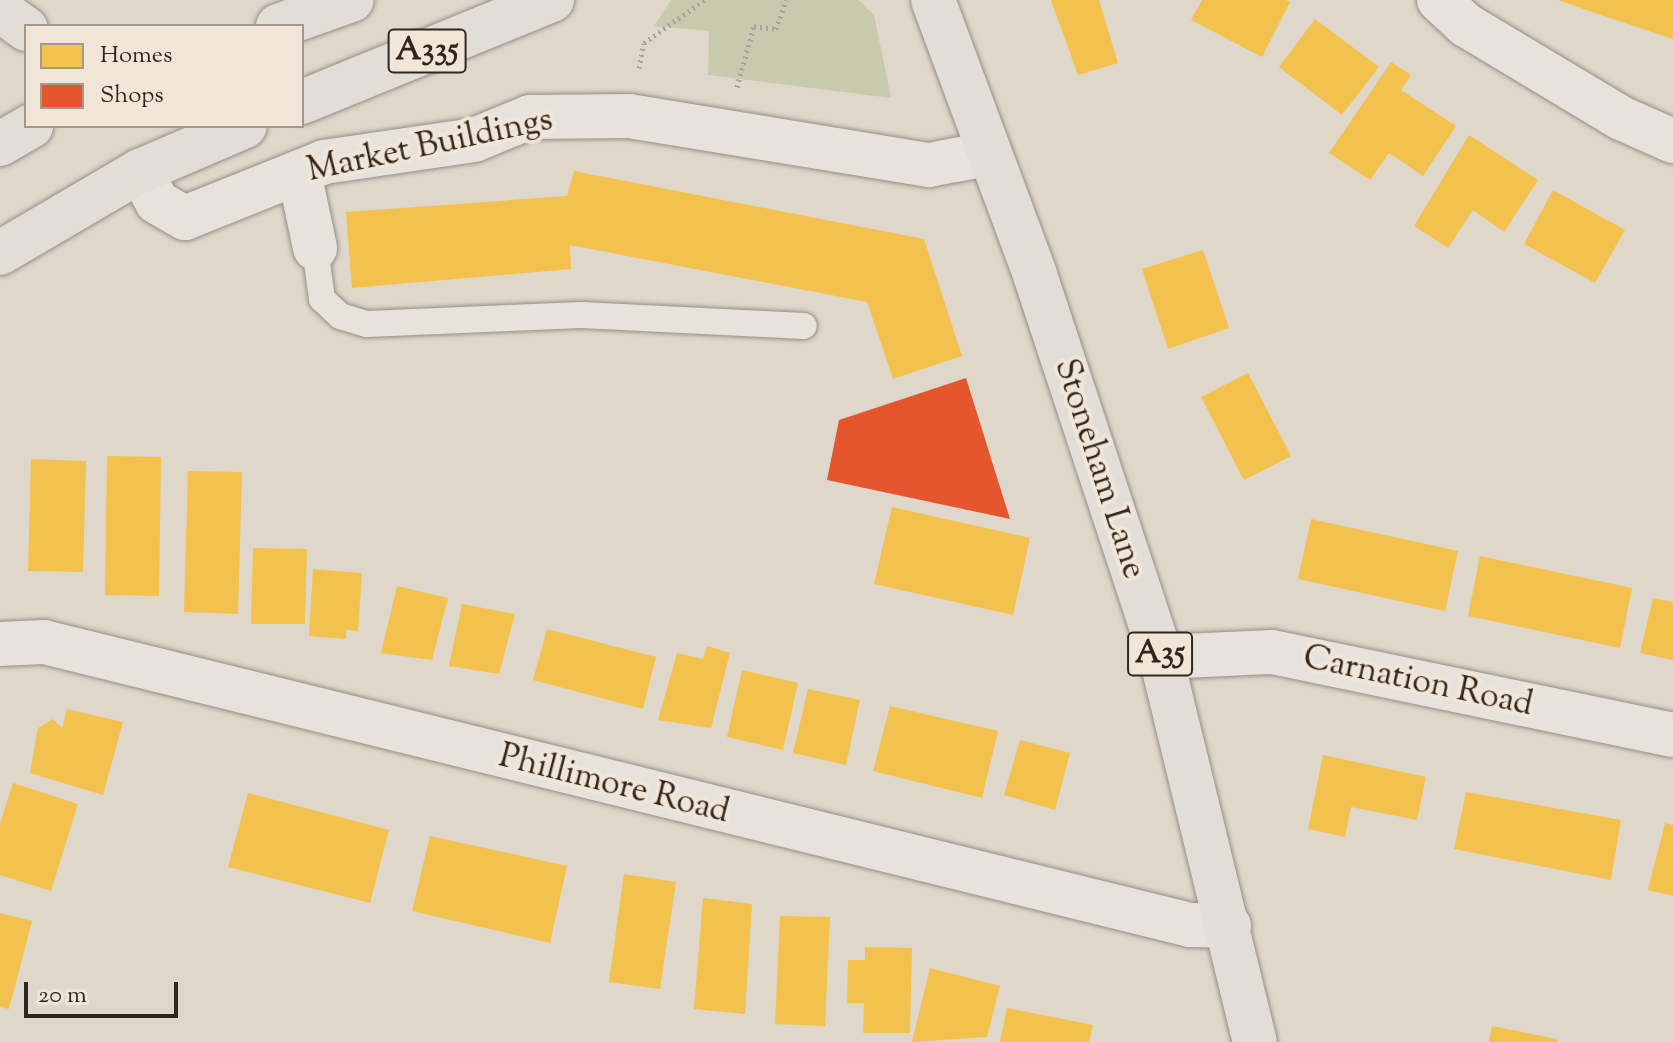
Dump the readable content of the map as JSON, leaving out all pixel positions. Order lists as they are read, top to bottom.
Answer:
{
  "streets": {
    "main road": ["A335", "Stoneham Lane", "A35"],
    "street": ["Market Buildings", "Carnation Road", "Phillimore Road"]
  },
  "crossings": [
    ["Market Buildings", "Stoneham Lane"],
    ["Stoneham Lane", "Carnation Road"],
    ["Stoneham Lane", "Phillimore Road"]
  ],
  "legend": ["Homes", "Shops"],
  "scale_bar": "20 m"
}
